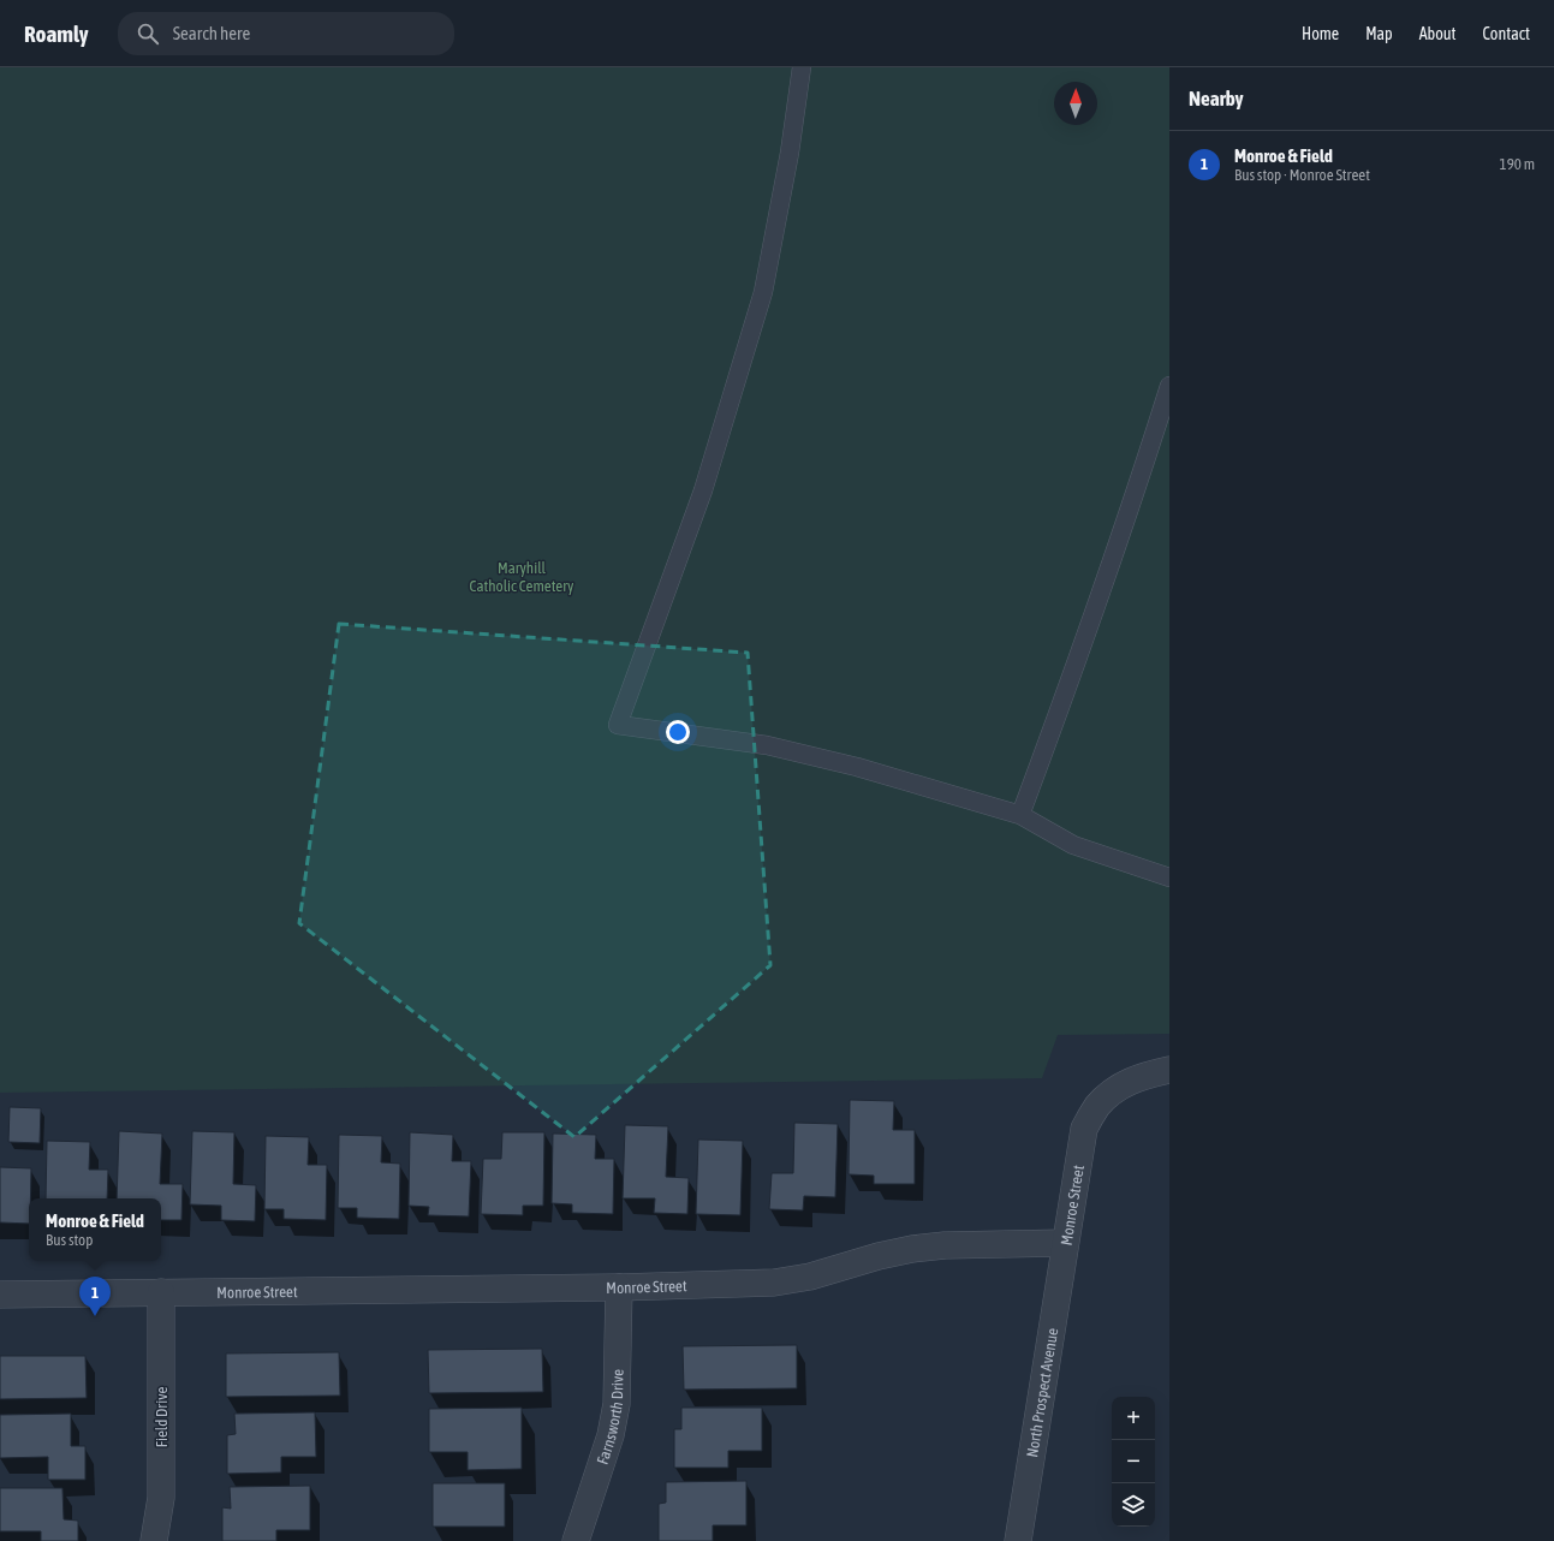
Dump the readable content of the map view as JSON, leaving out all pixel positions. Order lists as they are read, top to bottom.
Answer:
{
  "streets": {
    "street": [
      "Monroe Street",
      "North Prospect Avenue",
      "Farnsworth Drive",
      "Field Drive"
    ]
  },
  "crossings": [
    ["Monroe Street", "North Prospect Avenue"],
    ["Monroe Street", "Farnsworth Drive"],
    ["Monroe Street", "Field Drive"]
  ],
  "parks": ["Maryhill Catholic Cemetery"],
  "north": "top",
  "page": {
    "header": "Roamly",
    "search": "Search here",
    "nav": [
      "Home",
      "Map",
      "About",
      "Contact"
    ],
    "heading": "Nearby",
    "list": [
      {
        "mark": "1",
        "name": "Monroe & Field",
        "note": "Bus stop · Monroe Street",
        "value": "190 m"
      }
    ],
    "popup": ["Monroe & Field", "Bus stop"],
    "pins": "1",
    "map_buttons": ["+", "−"]
  }
}
